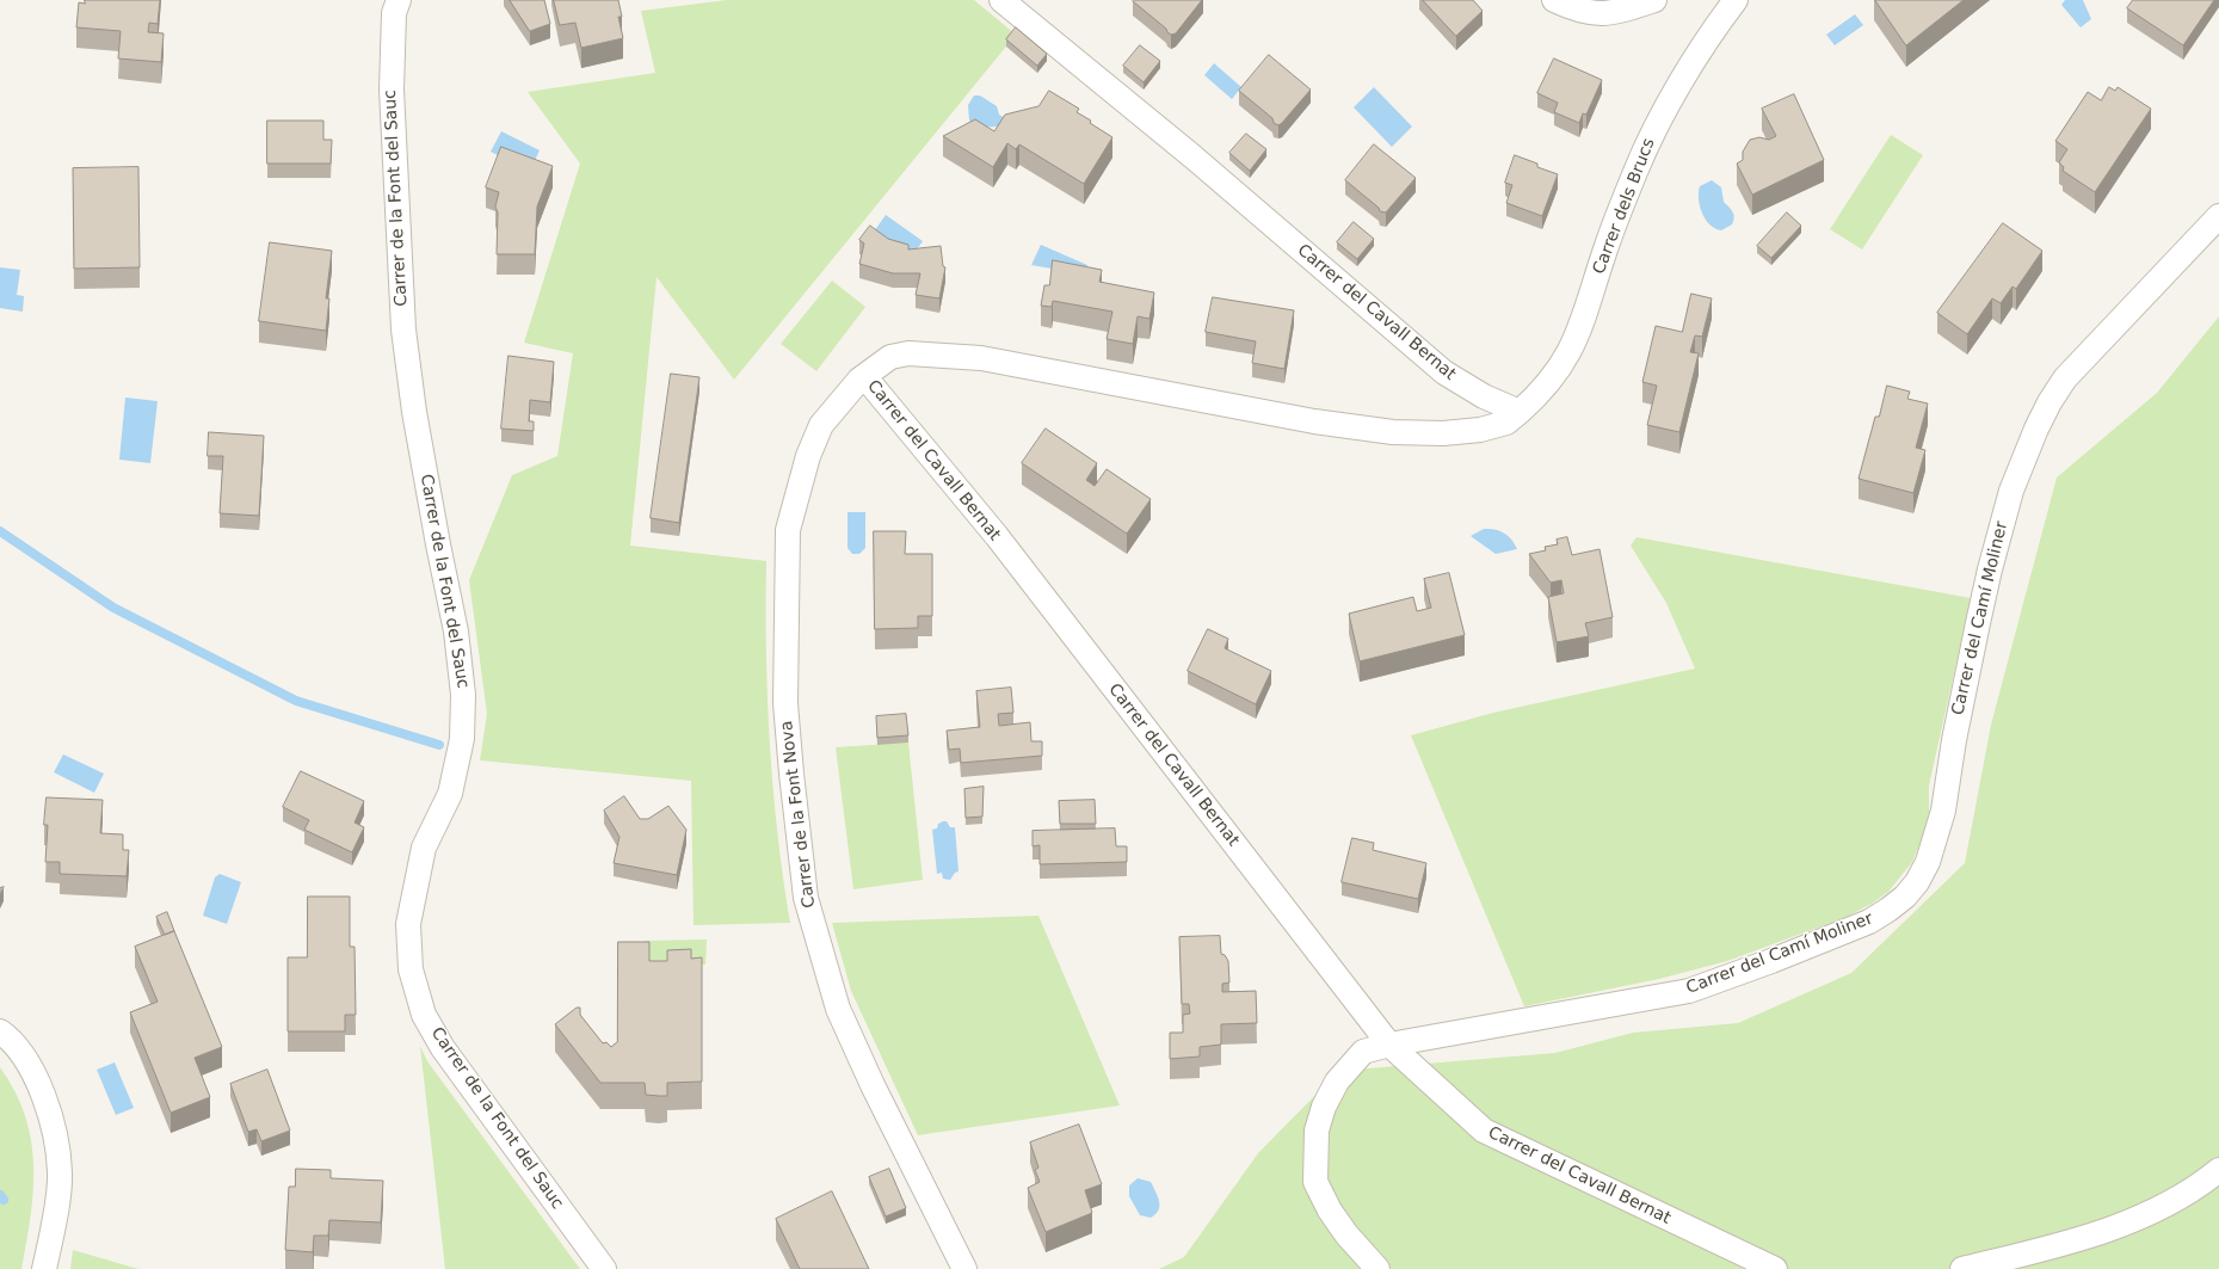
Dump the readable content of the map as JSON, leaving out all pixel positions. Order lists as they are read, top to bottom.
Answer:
{
  "streets": {
    "street": [
      "Carrer de la Font del Sauc",
      "Carrer dels Brucs",
      "Carrer del Cavall Bernat",
      "Carrer del Camí Moliner",
      "Carrer de la Font Nova"
    ]
  },
  "crossings": [
    ["Carrer dels Brucs", "Carrer del Cavall Bernat"],
    ["Carrer del Cavall Bernat", "Carrer del Camí Moliner"],
    ["Carrer del Cavall Bernat", "Carrer de la Font Nova"]
  ]
}
